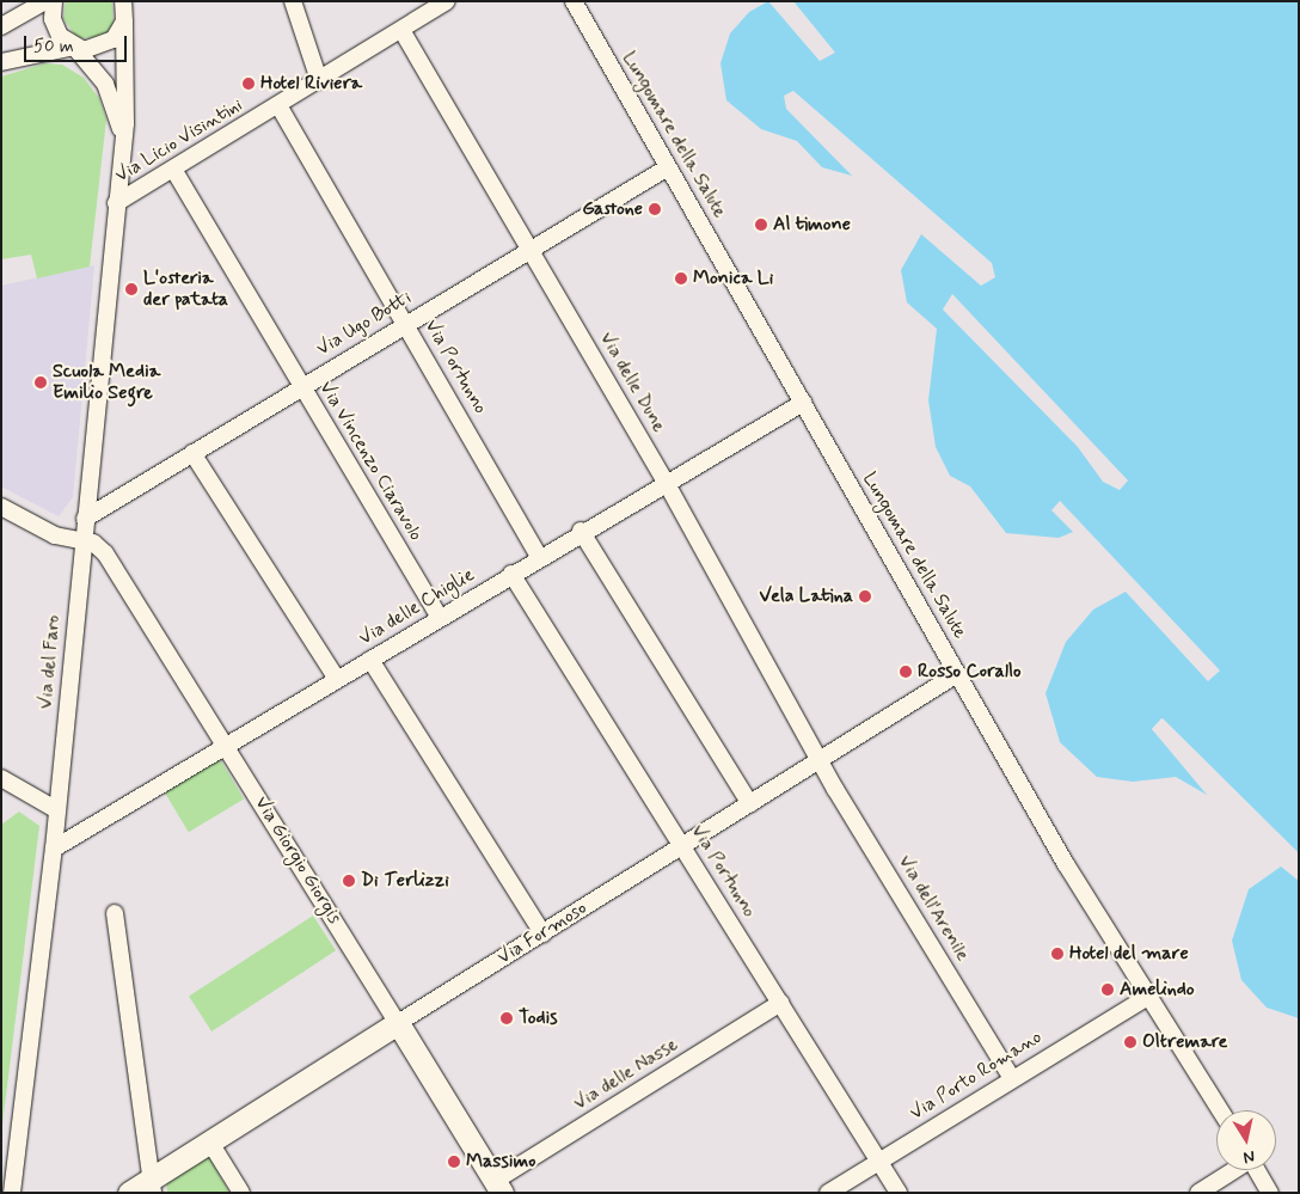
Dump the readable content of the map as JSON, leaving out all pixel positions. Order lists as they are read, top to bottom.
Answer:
{
  "streets": {
    "street": [
      "Lungomare della Salute",
      "Via Licio Visintini",
      "Via Ugo Botti",
      "Via Portunno",
      "Via delle Dune",
      "Via Vincenzo Ciaravolo",
      "Via delle Chiglie",
      "Via del Faro",
      "Via Giorgio Giorgis",
      "Via dell'Arenile",
      "Via Formoso",
      "Via delle Nasse",
      "Via Porto Romano"
    ]
  },
  "crossings": [
    ["Lungomare della Salute", "Via Ugo Botti"],
    ["Lungomare della Salute", "Via delle Chiglie"],
    ["Lungomare della Salute", "Via Formoso"],
    ["Lungomare della Salute", "Via Porto Romano"],
    ["Via Licio Visintini", "Via Portunno"],
    ["Via Licio Visintini", "Via delle Dune"],
    ["Via Licio Visintini", "Via Vincenzo Ciaravolo"],
    ["Via Licio Visintini", "Via del Faro"],
    ["Via Ugo Botti", "Via Portunno"],
    ["Via Ugo Botti", "Via delle Dune"],
    ["Via Ugo Botti", "Via Vincenzo Ciaravolo"],
    ["Via Ugo Botti", "Via del Faro"],
    ["Via Portunno", "Via delle Chiglie"],
    ["Via Portunno", "Via Formoso"],
    ["Via Portunno", "Via delle Nasse"],
    ["Via Portunno", "Via Porto Romano"],
    ["Via delle Dune", "Via delle Chiglie"],
    ["Via delle Dune", "Via dell'Arenile"],
    ["Via delle Dune", "Via Formoso"],
    ["Via Vincenzo Ciaravolo", "Via delle Chiglie"],
    ["Via delle Chiglie", "Via del Faro"],
    ["Via delle Chiglie", "Via Giorgio Giorgis"],
    ["Via del Faro", "Via Giorgio Giorgis"],
    ["Via Giorgio Giorgis", "Via Formoso"],
    ["Via Giorgio Giorgis", "Via delle Nasse"],
    ["Via dell'Arenile", "Via Formoso"],
    ["Via dell'Arenile", "Via Porto Romano"]
  ],
  "places": [
    "Hotel Riviera",
    "Gastone",
    "Al timone",
    "Monica Li",
    "L'osteria der patata",
    "Scuola Media Emilio Segre",
    "Vela Latina",
    "Rosso Corallo",
    "Di Terlizzi",
    "Hotel del mare",
    "Amelindo",
    "Todis",
    "Oltremare",
    "Massimo"
  ],
  "scale_bar": "50 m",
  "north": "bottom"
}
